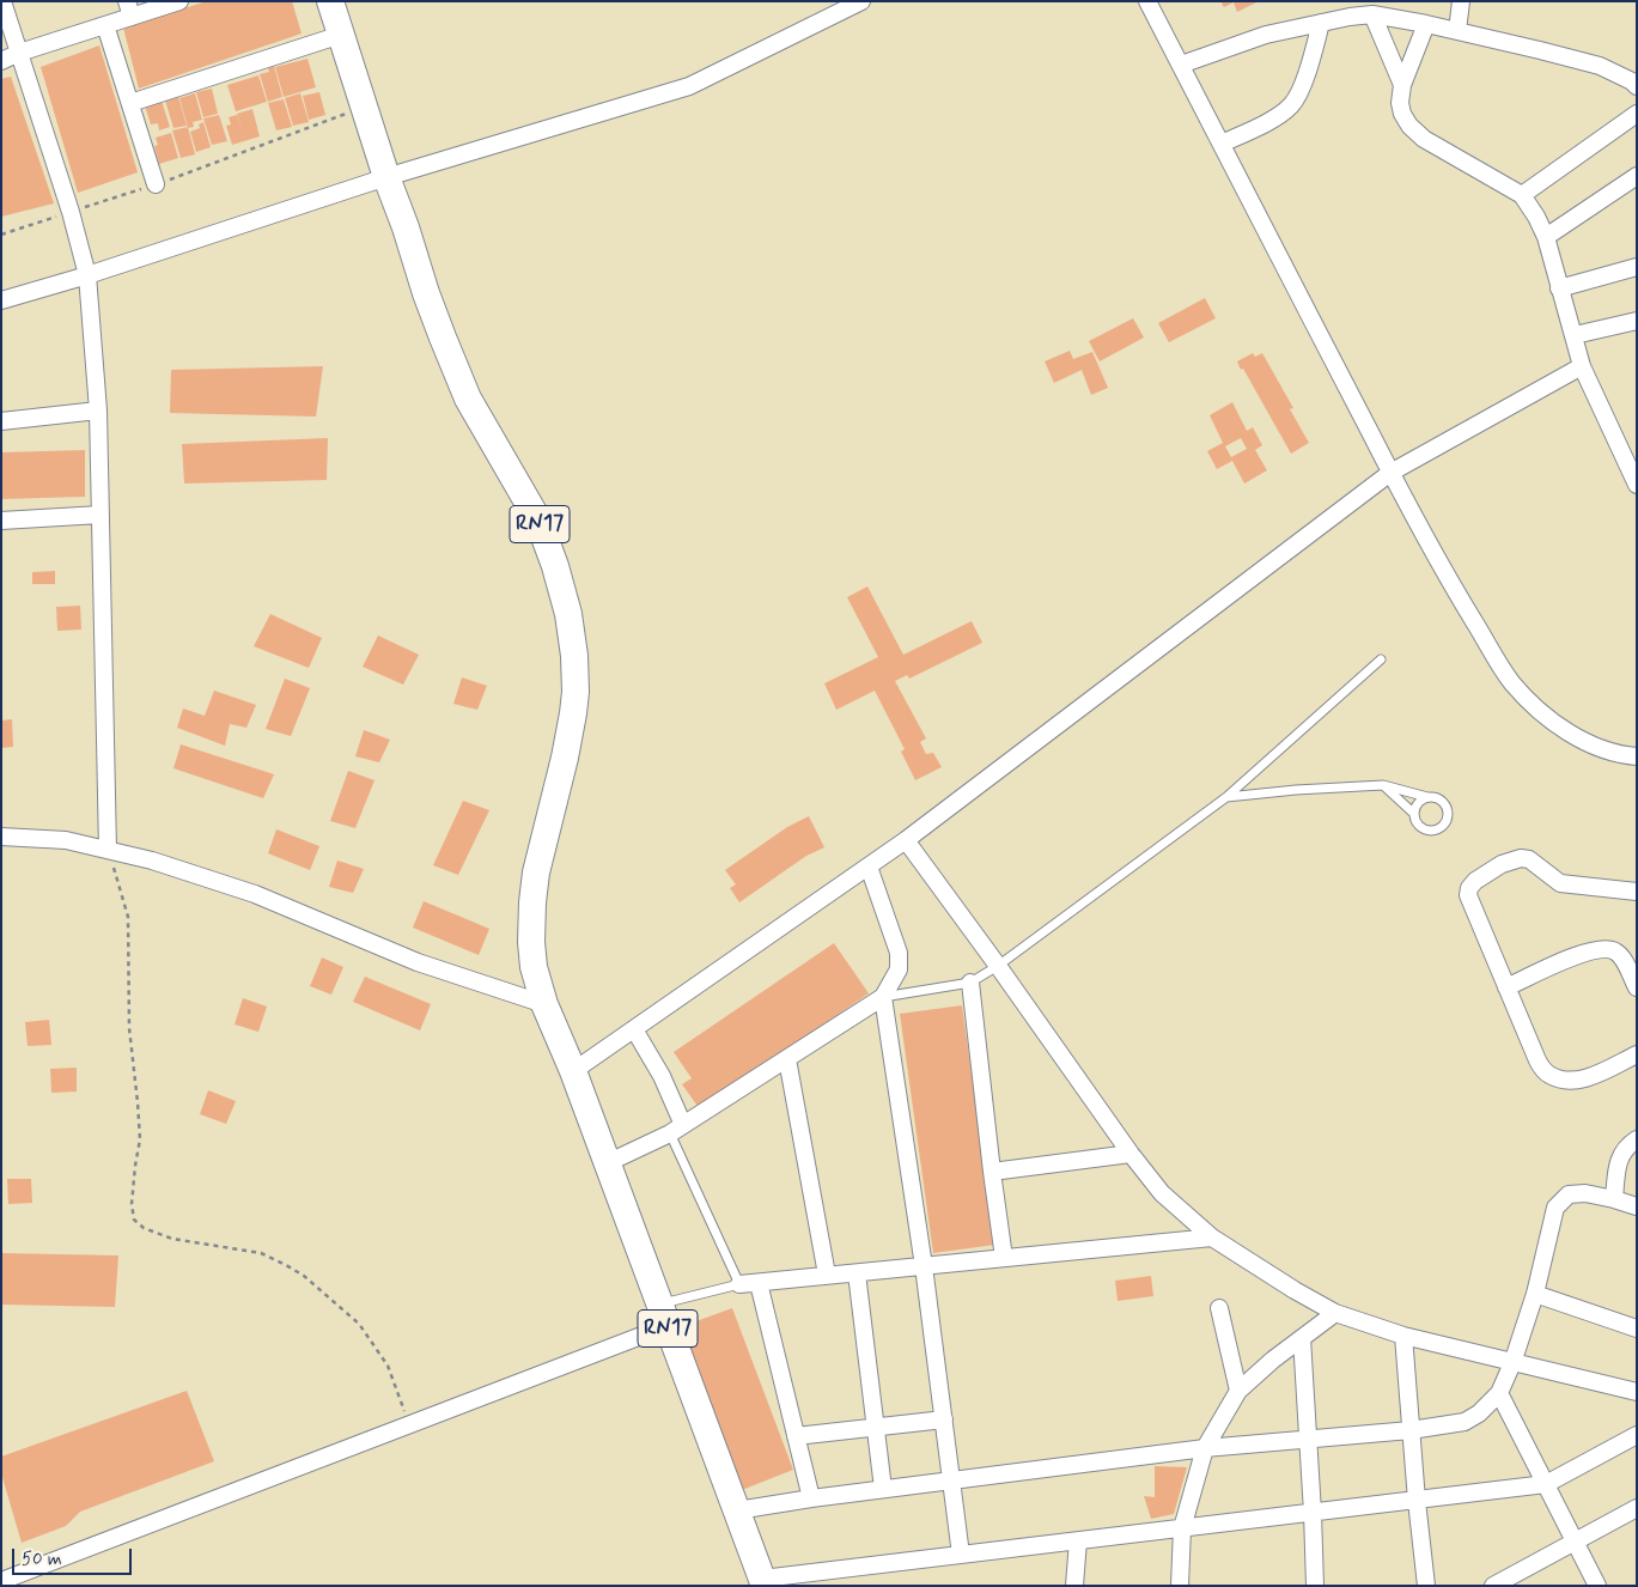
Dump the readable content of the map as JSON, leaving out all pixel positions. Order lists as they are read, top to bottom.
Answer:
{
  "streets": {
    "main road": ["RN17"]
  },
  "scale_bar": "50 m"
}
